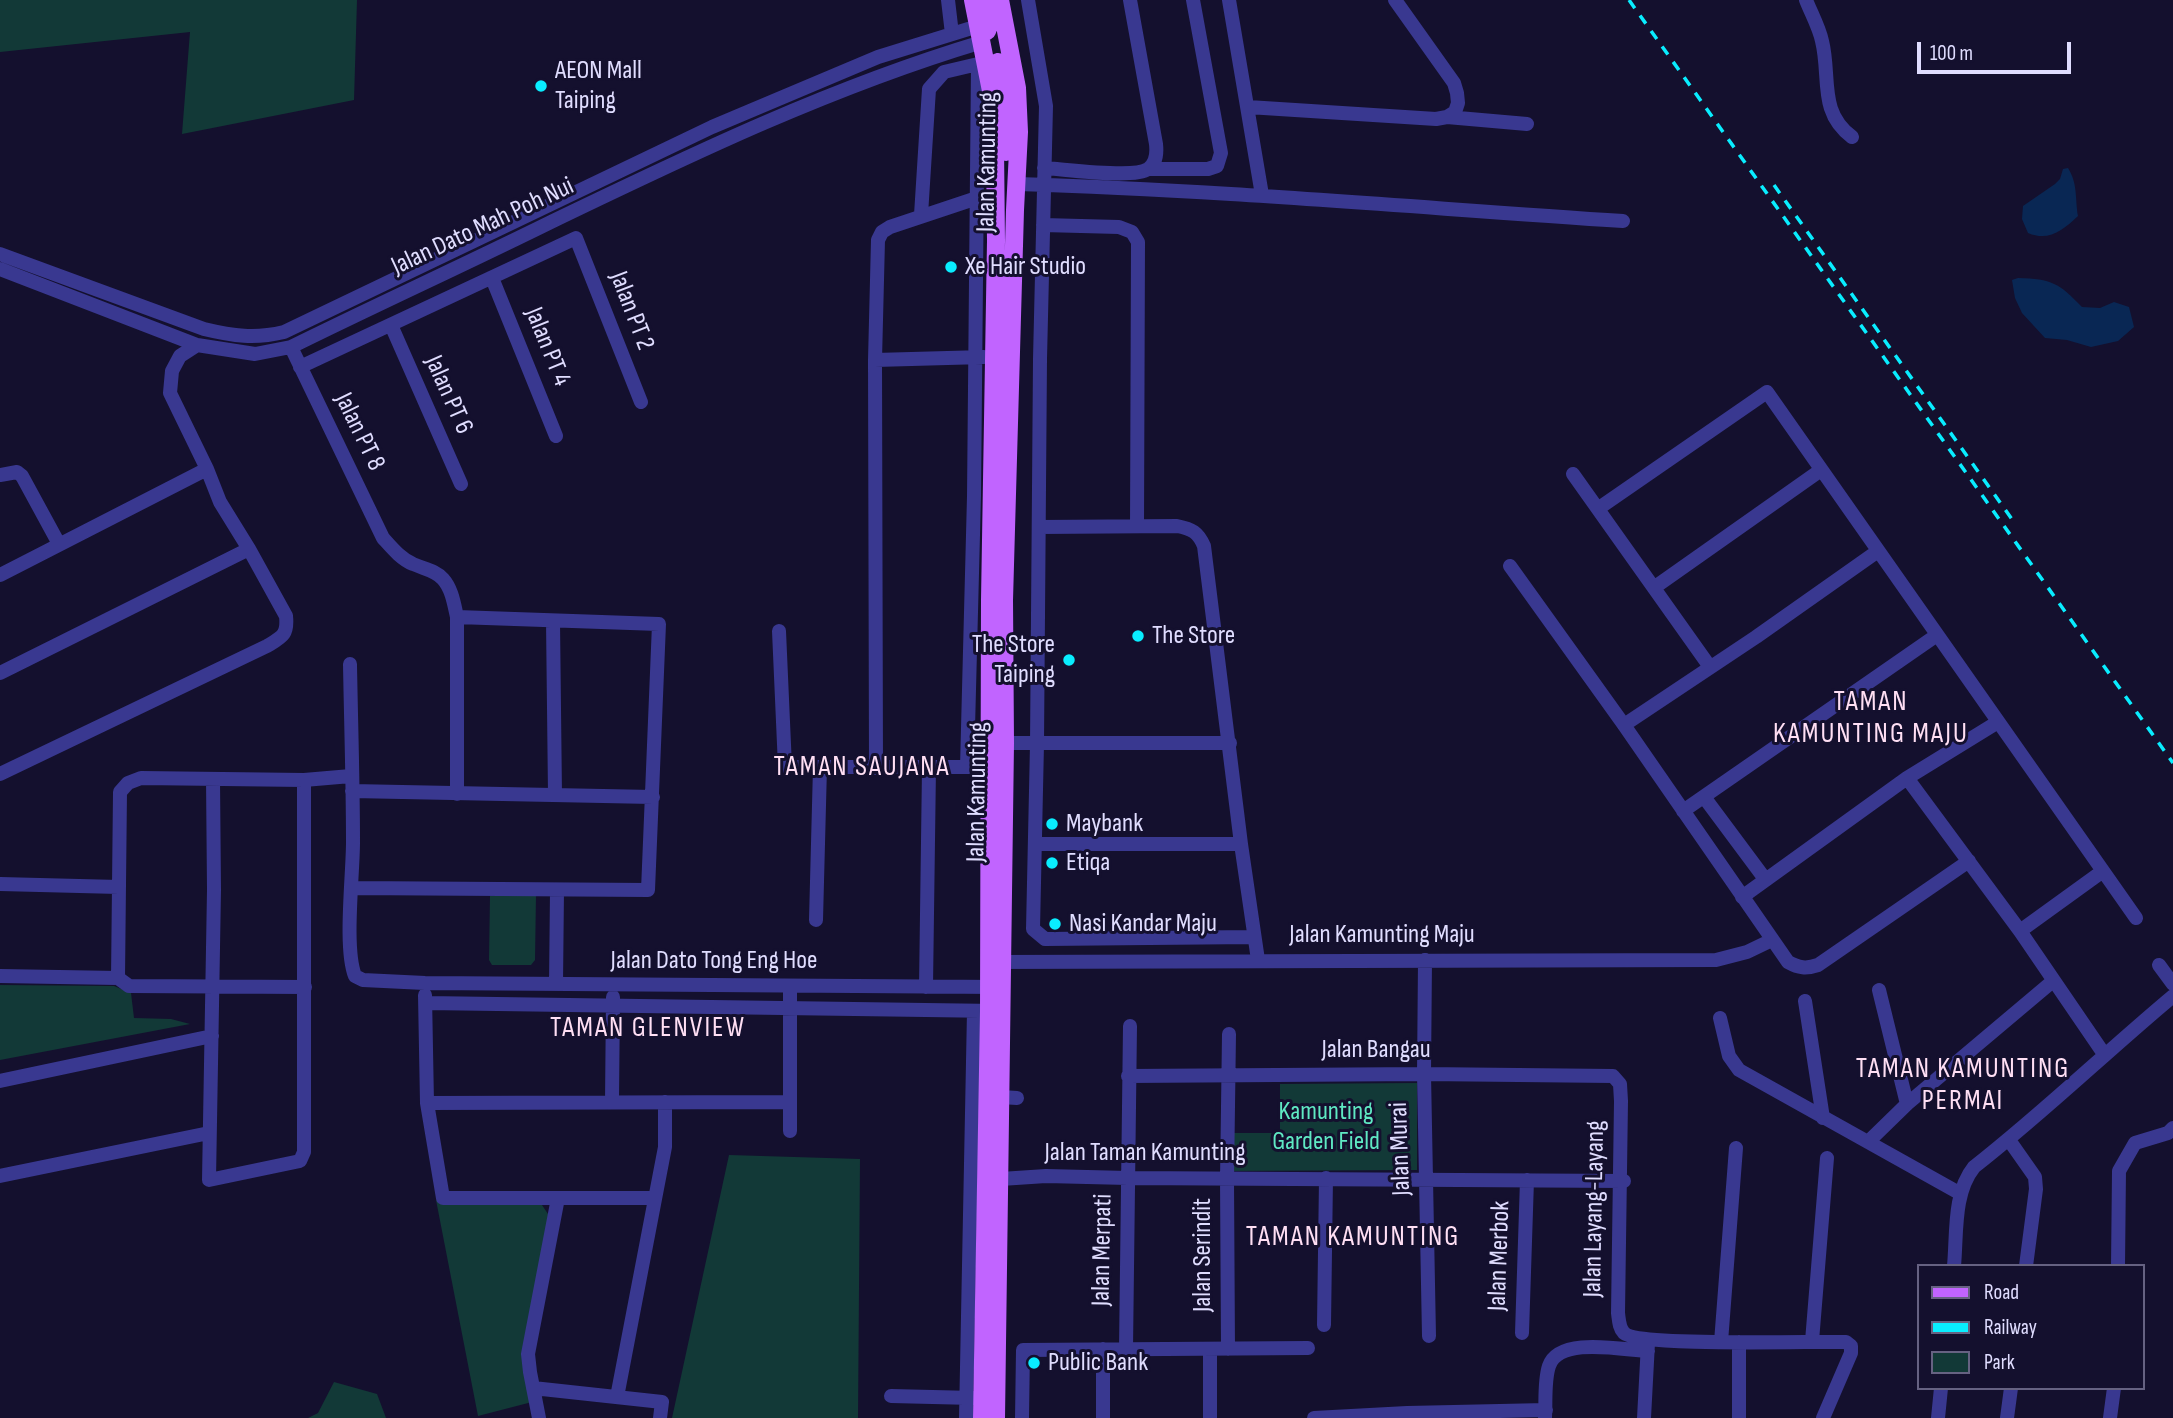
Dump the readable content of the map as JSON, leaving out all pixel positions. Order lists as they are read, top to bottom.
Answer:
{
  "streets": {
    "main road": ["Jalan Kamunting"],
    "street": [
      "Jalan Dato Mah Poh Nui",
      "Jalan PT 2",
      "Jalan PT 4",
      "Jalan PT 6",
      "Jalan PT 8",
      "Jalan Kamunting Maju",
      "Jalan Dato Tong Eng Hoe",
      "Jalan Bangau",
      "Jalan Murai",
      "Jalan Taman Kamunting",
      "Jalan Layang-Layang",
      "Jalan Merpati",
      "Jalan Serindit",
      "Jalan Merbok"
    ]
  },
  "crossings": [
    ["Jalan Kamunting", "Jalan Dato Mah Poh Nui"],
    ["Jalan Kamunting", "Jalan Kamunting Maju"],
    ["Jalan Kamunting", "Jalan Dato Tong Eng Hoe"],
    ["Jalan Kamunting", "Jalan Taman Kamunting"],
    ["Jalan Dato Mah Poh Nui", "Jalan PT 8"],
    ["Jalan PT 2", "Jalan PT 4"],
    ["Jalan Kamunting Maju", "Jalan Murai"],
    ["Jalan Bangau", "Jalan Murai"],
    ["Jalan Bangau", "Jalan Layang-Layang"],
    ["Jalan Bangau", "Jalan Merpati"],
    ["Jalan Bangau", "Jalan Serindit"],
    ["Jalan Murai", "Jalan Taman Kamunting"],
    ["Jalan Taman Kamunting", "Jalan Layang-Layang"],
    ["Jalan Taman Kamunting", "Jalan Merpati"],
    ["Jalan Taman Kamunting", "Jalan Serindit"],
    ["Jalan Taman Kamunting", "Jalan Merbok"]
  ],
  "districts": [
    "TAMAN KAMUNTING MAJU",
    "TAMAN SAUJANA",
    "TAMAN GLENVIEW",
    "TAMAN KAMUNTING PERMAI",
    "TAMAN KAMUNTING"
  ],
  "parks": ["Kamunting Garden Field"],
  "places": [
    "AEON Mall Taiping",
    "Xe Hair Studio",
    "The Store",
    "The Store Taiping",
    "Maybank",
    "Etiqa",
    "Nasi Kandar Maju",
    "Public Bank"
  ],
  "legend": ["Road", "Railway", "Park"],
  "scale_bar": "100 m"
}
